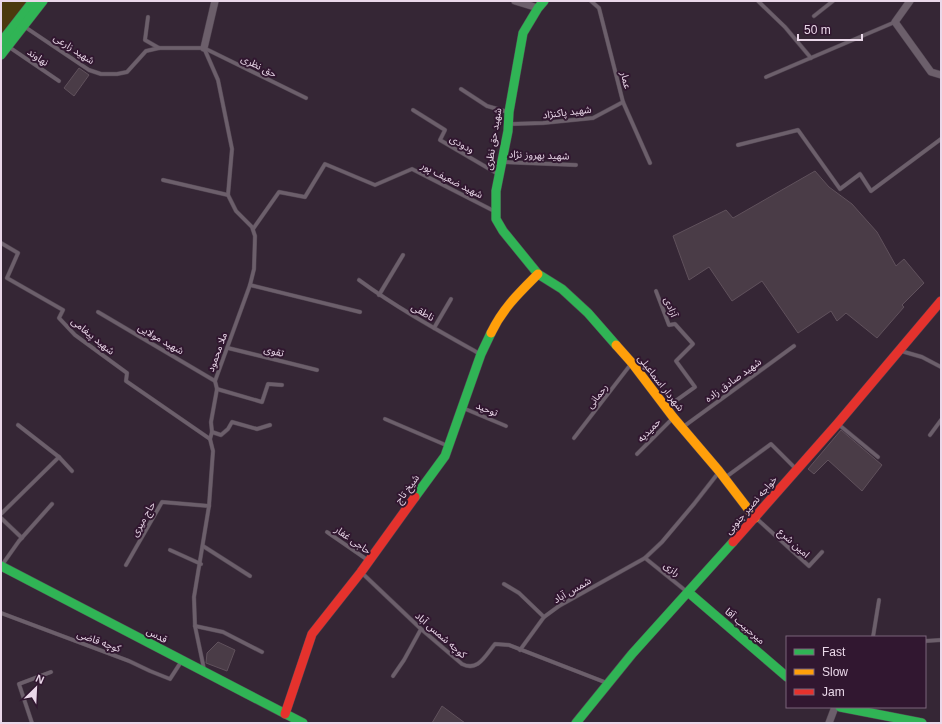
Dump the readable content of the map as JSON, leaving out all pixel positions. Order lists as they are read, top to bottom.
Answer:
{
  "streets": {
    "street": [
      "شهید حق نظری",
      "شهردار اسماعیلی",
      "شیخ تاج",
      "خواجه نصیر جنوبی",
      "میرحبیب آقا",
      "قدس"
    ],
    "lane": [
      "شهید زارعی",
      "نهاوند",
      "حق نظری",
      "عمار",
      "شهید پاکنژاد",
      "ودودی",
      "شهید بهروز نژاد",
      "شهید ضعیف پور",
      "آزادی",
      "ناطقی",
      "شهید پیغامی",
      "شهید مولایی",
      "تقوی",
      "ملا محمود",
      "شهید صادق زاده",
      "رحمانی",
      "توحید",
      "حمیدیه",
      "حاج میری",
      "حاجی غفار",
      "امین شرع",
      "رازی",
      "شمس آباد",
      "کوچه شمس آباد",
      "کوچه قاضی"
    ]
  },
  "crossings": [
    ["شهید زارعی", "حق نظری"],
    ["عمار", "شهید پاکنژاد"],
    ["شهید پاکنژاد", "شهید حق نظری"],
    ["شهید حق نظری", "ودودی"],
    ["شهید حق نظری", "شهید بهروز نژاد"],
    ["شهید حق نظری", "شهید ضعیف پور"],
    ["شهید حق نظری", "شهردار اسماعیلی"],
    ["شهید حق نظری", "شیخ تاج"],
    ["شهید ضعیف پور", "ملا محمود"],
    ["آزادی", "شهردار اسماعیلی"],
    ["ناطقی", "شیخ تاج"],
    ["شهید پیغامی", "ملا محمود"],
    ["شهید مولایی", "ملا محمود"],
    ["تقوی", "ملا محمود"],
    ["ملا محمود", "حاج میری"],
    ["ملا محمود", "قدس"],
    ["شهید صادق زاده", "شهردار اسماعیلی"],
    ["شهردار اسماعیلی", "رحمانی"],
    ["شهردار اسماعیلی", "حمیدیه"],
    ["شهردار اسماعیلی", "شیخ تاج"],
    ["شهردار اسماعیلی", "خواجه نصیر جنوبی"],
    ["شهردار اسماعیلی", "امین شرع"],
    ["شهردار اسماعیلی", "شمس آباد"],
    ["توحید", "شیخ تاج"],
    ["شیخ تاج", "حاجی غفار"],
    ["شیخ تاج", "قدس"],
    ["شیخ تاج", "کوچه شمس آباد"],
    ["خواجه نصیر جنوبی", "امین شرع"],
    ["خواجه نصیر جنوبی", "رازی"],
    ["خواجه نصیر جنوبی", "شمس آباد"],
    ["خواجه نصیر جنوبی", "میرحبیب آقا"],
    ["خواجه نصیر جنوبی", "کوچه شمس آباد"],
    ["رازی", "شمس آباد"],
    ["رازی", "میرحبیب آقا"],
    ["شمس آباد", "کوچه شمس آباد"],
    ["قدس", "کوچه قاضی"]
  ],
  "legend": ["Fast", "Slow", "Jam"],
  "scale_bar": "50 m",
  "north": "top right"
}
